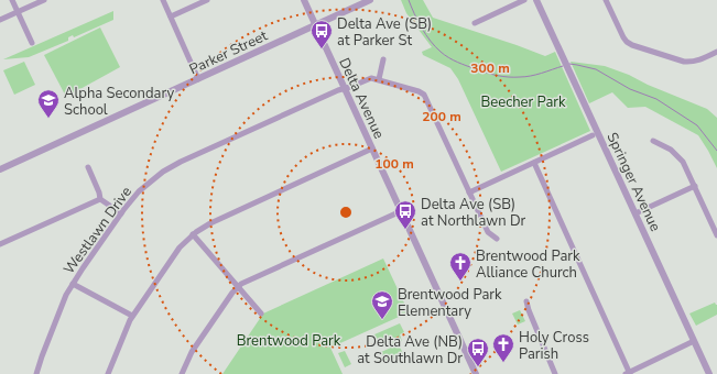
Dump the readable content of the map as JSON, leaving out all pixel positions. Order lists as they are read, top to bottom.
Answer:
{
  "streets": {
    "street": [
      "Parker Street",
      "Delta Avenue",
      "Springer Avenue",
      "Westlawn Drive"
    ]
  },
  "crossings": [
    ["Parker Street", "Delta Avenue"],
    ["Delta Avenue", "Westlawn Drive"]
  ],
  "parks": ["Beecher Park", "Brentwood Park"],
  "places": {
    "bus stop": ["Delta Ave (SB) at Parker St", "Delta Ave (SB) at Northlawn Dr", "Delta Ave (NB) at Southlawn Dr"],
    "school or university": ["Alpha Secondary School", "Brentwood Park Elementary"],
    "church": ["Brentwood Park Alliance Church", "Holy Cross Parish"]
  },
  "rings": ["300 m", "200 m", "100 m"]
}
